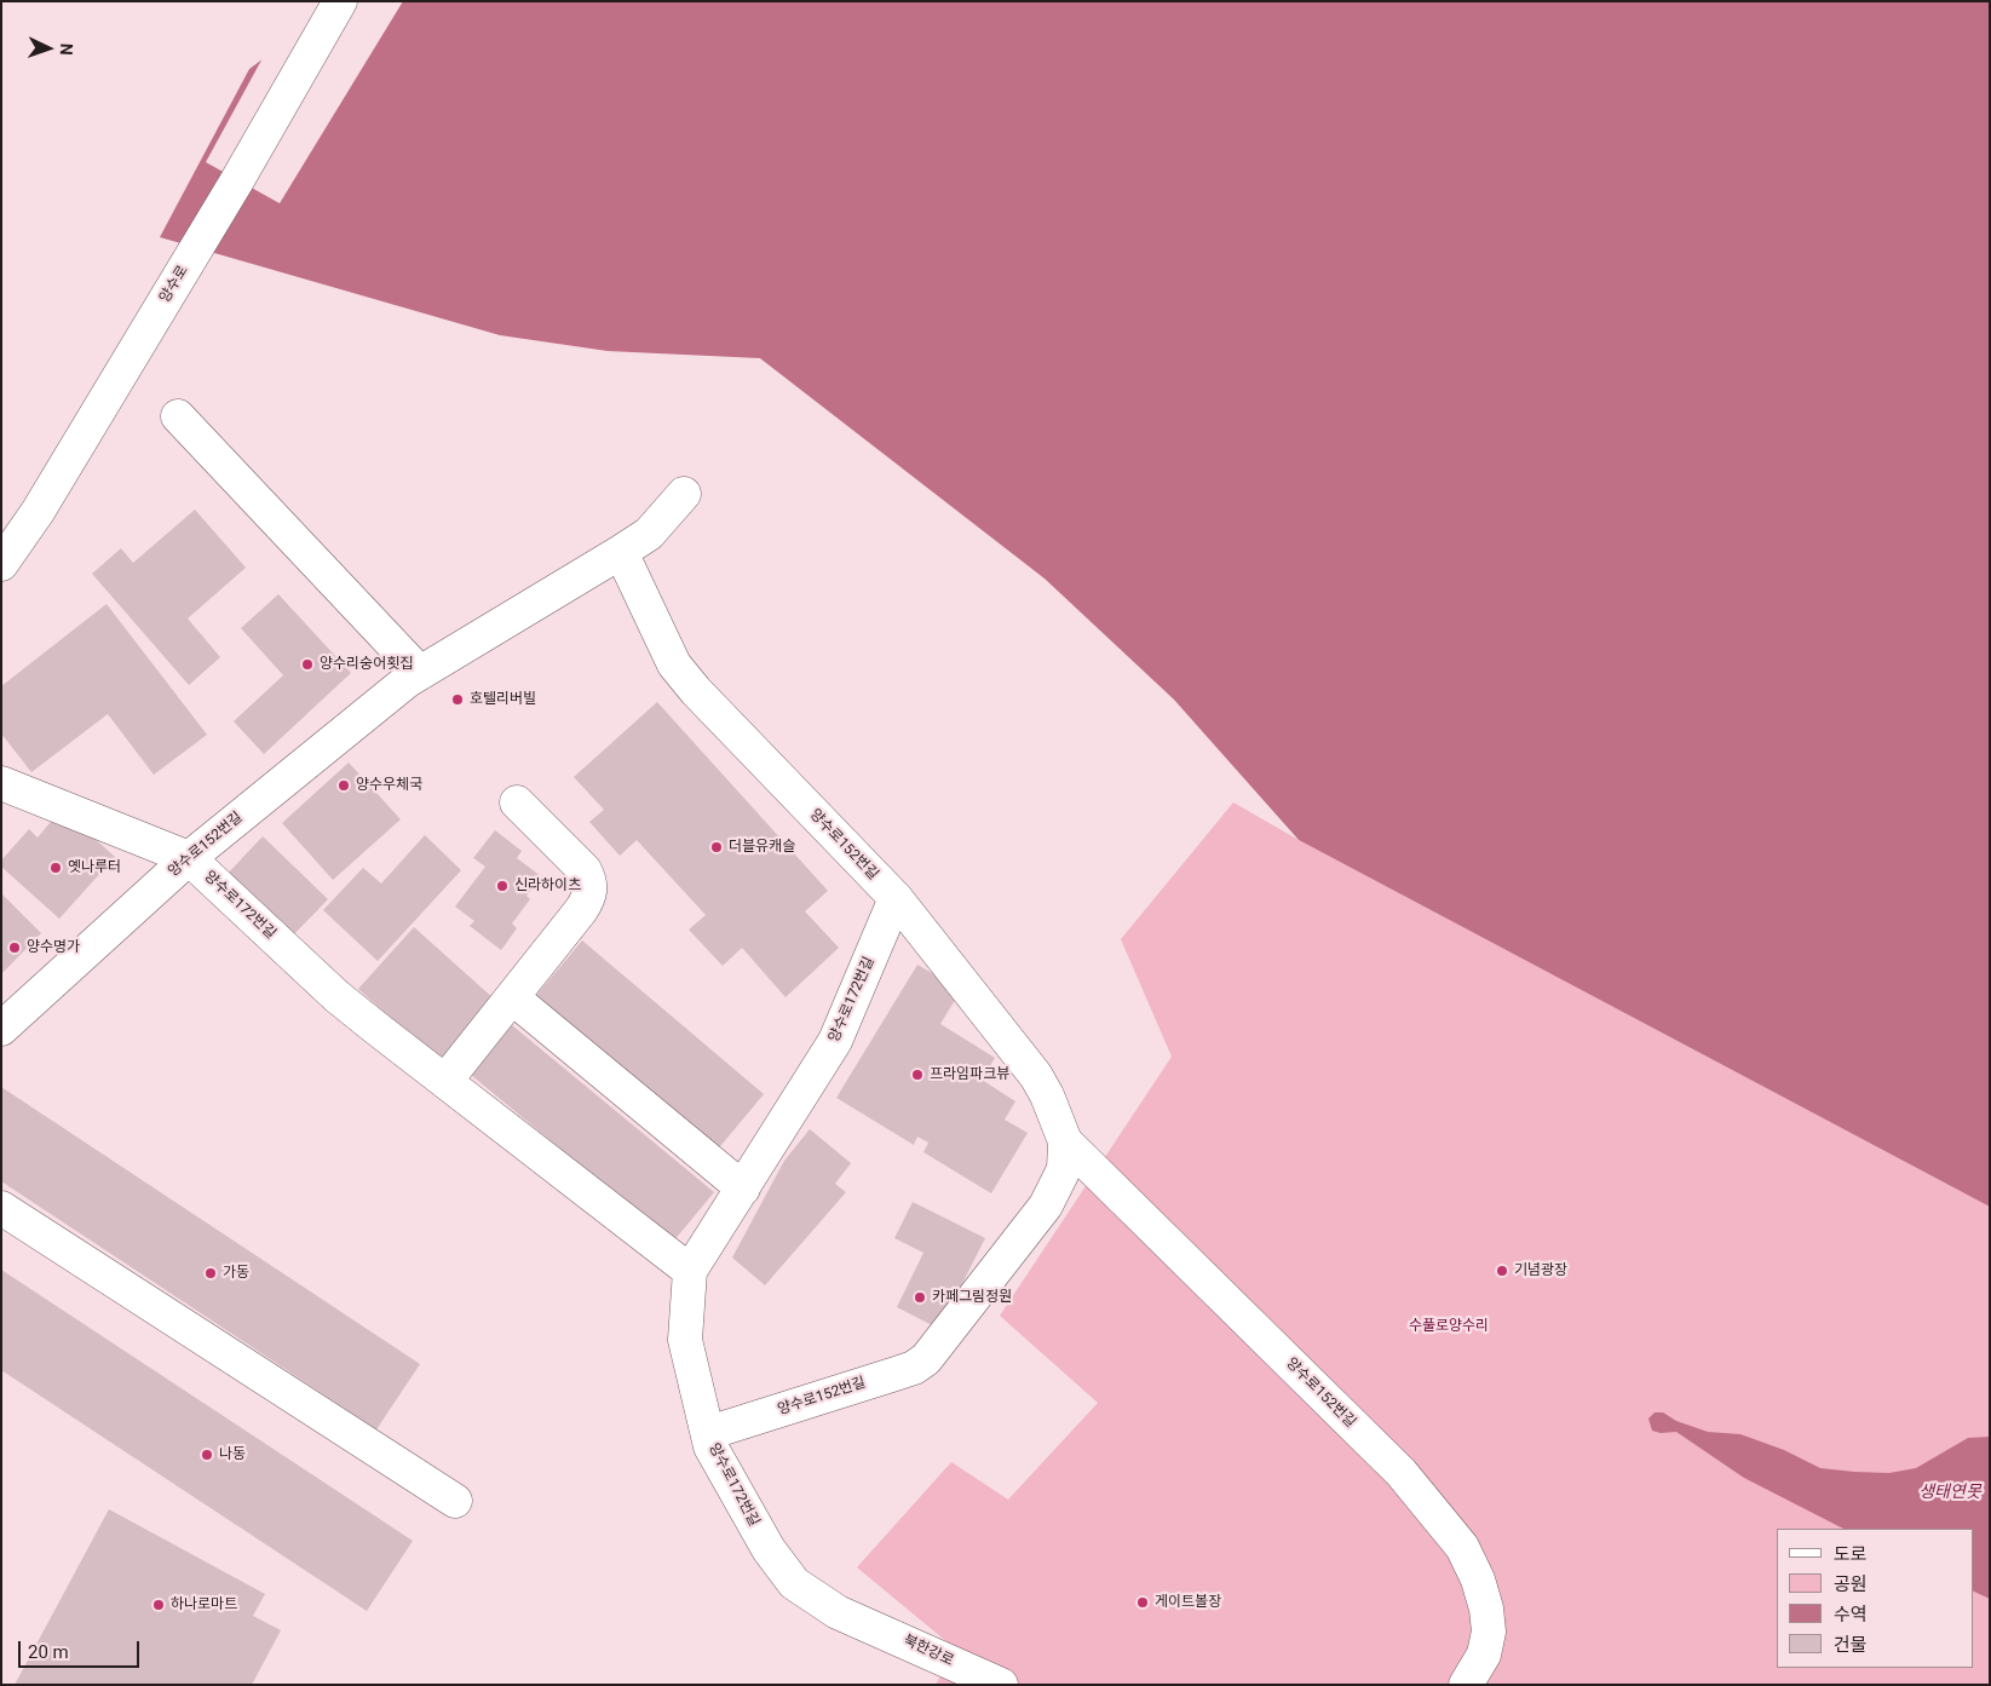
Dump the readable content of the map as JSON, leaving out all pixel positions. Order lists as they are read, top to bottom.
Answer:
{
  "streets": {
    "street": [
      "양수로",
      "양수로152번길",
      "양수로172번길",
      "북한강로"
    ]
  },
  "crossings": [
    ["양수로152번길", "양수로172번길"],
    ["양수로172번길", "북한강로"]
  ],
  "water": ["생태연못"],
  "parks": ["수풀로양수리"],
  "places": [
    "양수리숭어횟집",
    "호텔리버빌",
    "양수우체국",
    "더블유캐슬",
    "옛나루터",
    "신라하이츠",
    "양수명가",
    "프라임파크뷰",
    "기념광장",
    "가동",
    "카페그림정원",
    "나동",
    "게이트볼장",
    "하나로마트"
  ],
  "legend": [
    "도로",
    "공원",
    "수역",
    "건물"
  ],
  "scale_bar": "20 m",
  "north": "right"
}
